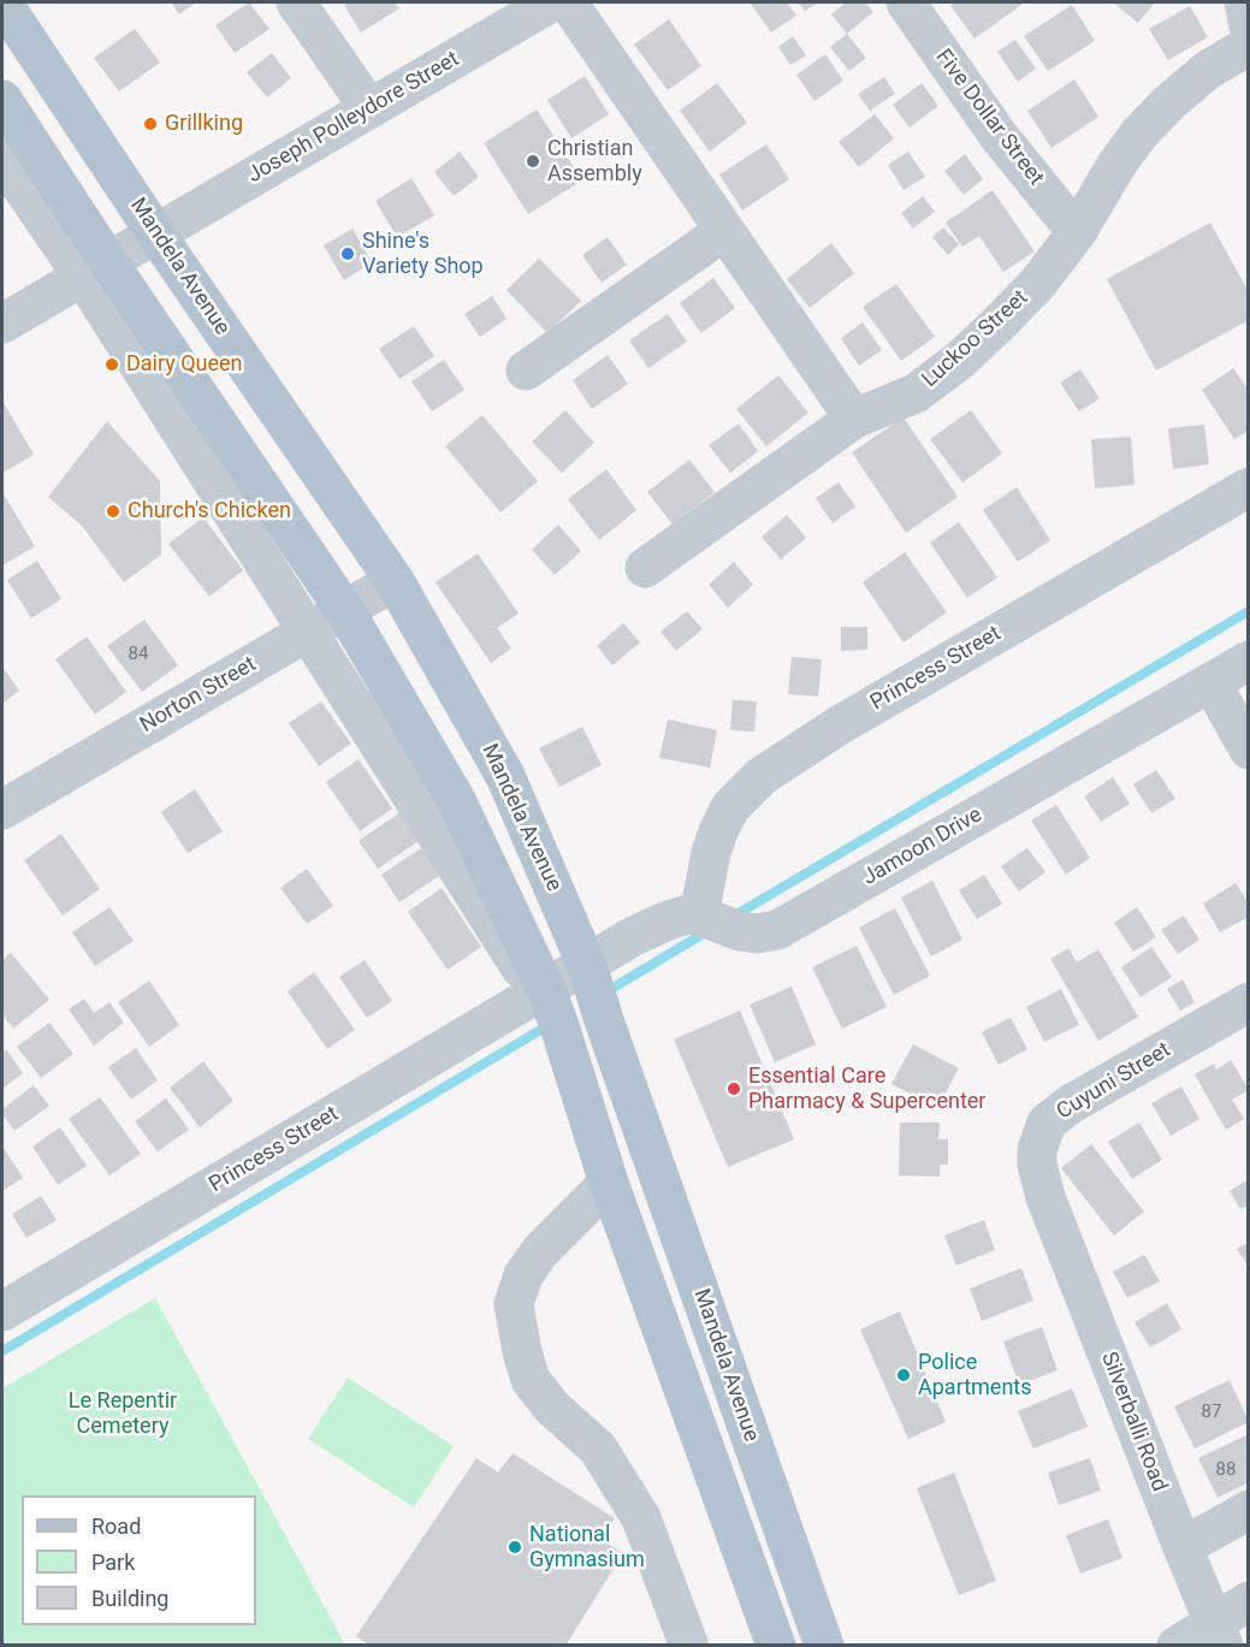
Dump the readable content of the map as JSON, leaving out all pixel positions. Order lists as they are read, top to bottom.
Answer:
{
  "streets": {
    "main road": ["Mandela Avenue"],
    "street": [
      "Joseph Polleydore Street",
      "Five Dollar Street",
      "Luckoo Street",
      "Princess Street",
      "Norton Street",
      "Jamoon Drive",
      "Cuyuni Street",
      "Silverballi Road"
    ]
  },
  "crossings": [
    ["Joseph Polleydore Street", "Mandela Avenue"],
    ["Five Dollar Street", "Luckoo Street"],
    ["Mandela Avenue", "Princess Street"],
    ["Mandela Avenue", "Norton Street"],
    ["Princess Street", "Jamoon Drive"],
    ["Cuyuni Street", "Silverballi Road"]
  ],
  "parks": ["Le Repentir Cemetery"],
  "places": [
    "Grillking",
    "Christian Assembly",
    "Shine's Variety Shop",
    "Dairy Queen",
    "Church's Chicken",
    "Essential Care Pharmacy & Supercenter",
    "Police Apartments",
    "National Gymnasium"
  ],
  "house_numbers": ["84", "87", "88"],
  "legend": ["Road", "Park", "Building"]
}
